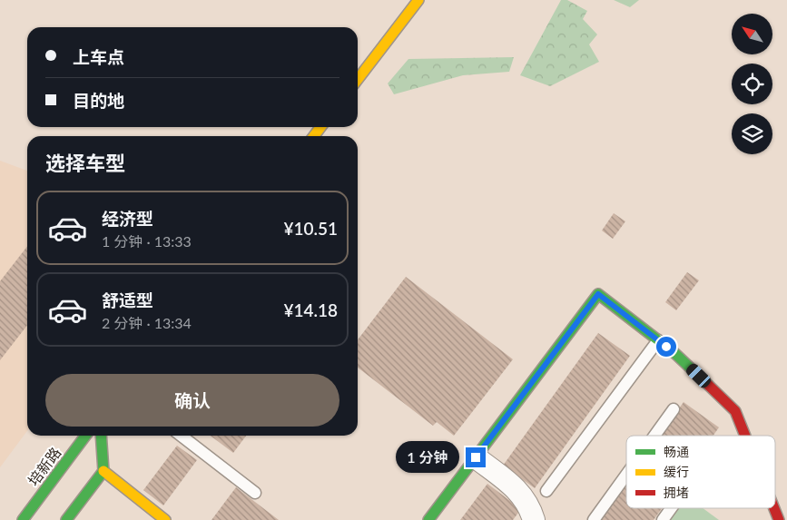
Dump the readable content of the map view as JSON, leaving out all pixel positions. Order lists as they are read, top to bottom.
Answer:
{
  "streets": {
    "main road": ["培新路"]
  },
  "legend": ["畅通", "缓行", "拥堵"],
  "north": "top left",
  "page": {
    "banner": ["上车点", "目的地"],
    "heading": "选择车型",
    "list": [
      {
        "name": "经济型",
        "note": "1 分钟 · 13:33",
        "value": "¥10.51"
      },
      {
        "name": "舒适型",
        "note": "2 分钟 · 13:34",
        "value": "¥14.18"
      }
    ],
    "buttons": "确认",
    "bubble": "1 分钟"
  }
}
